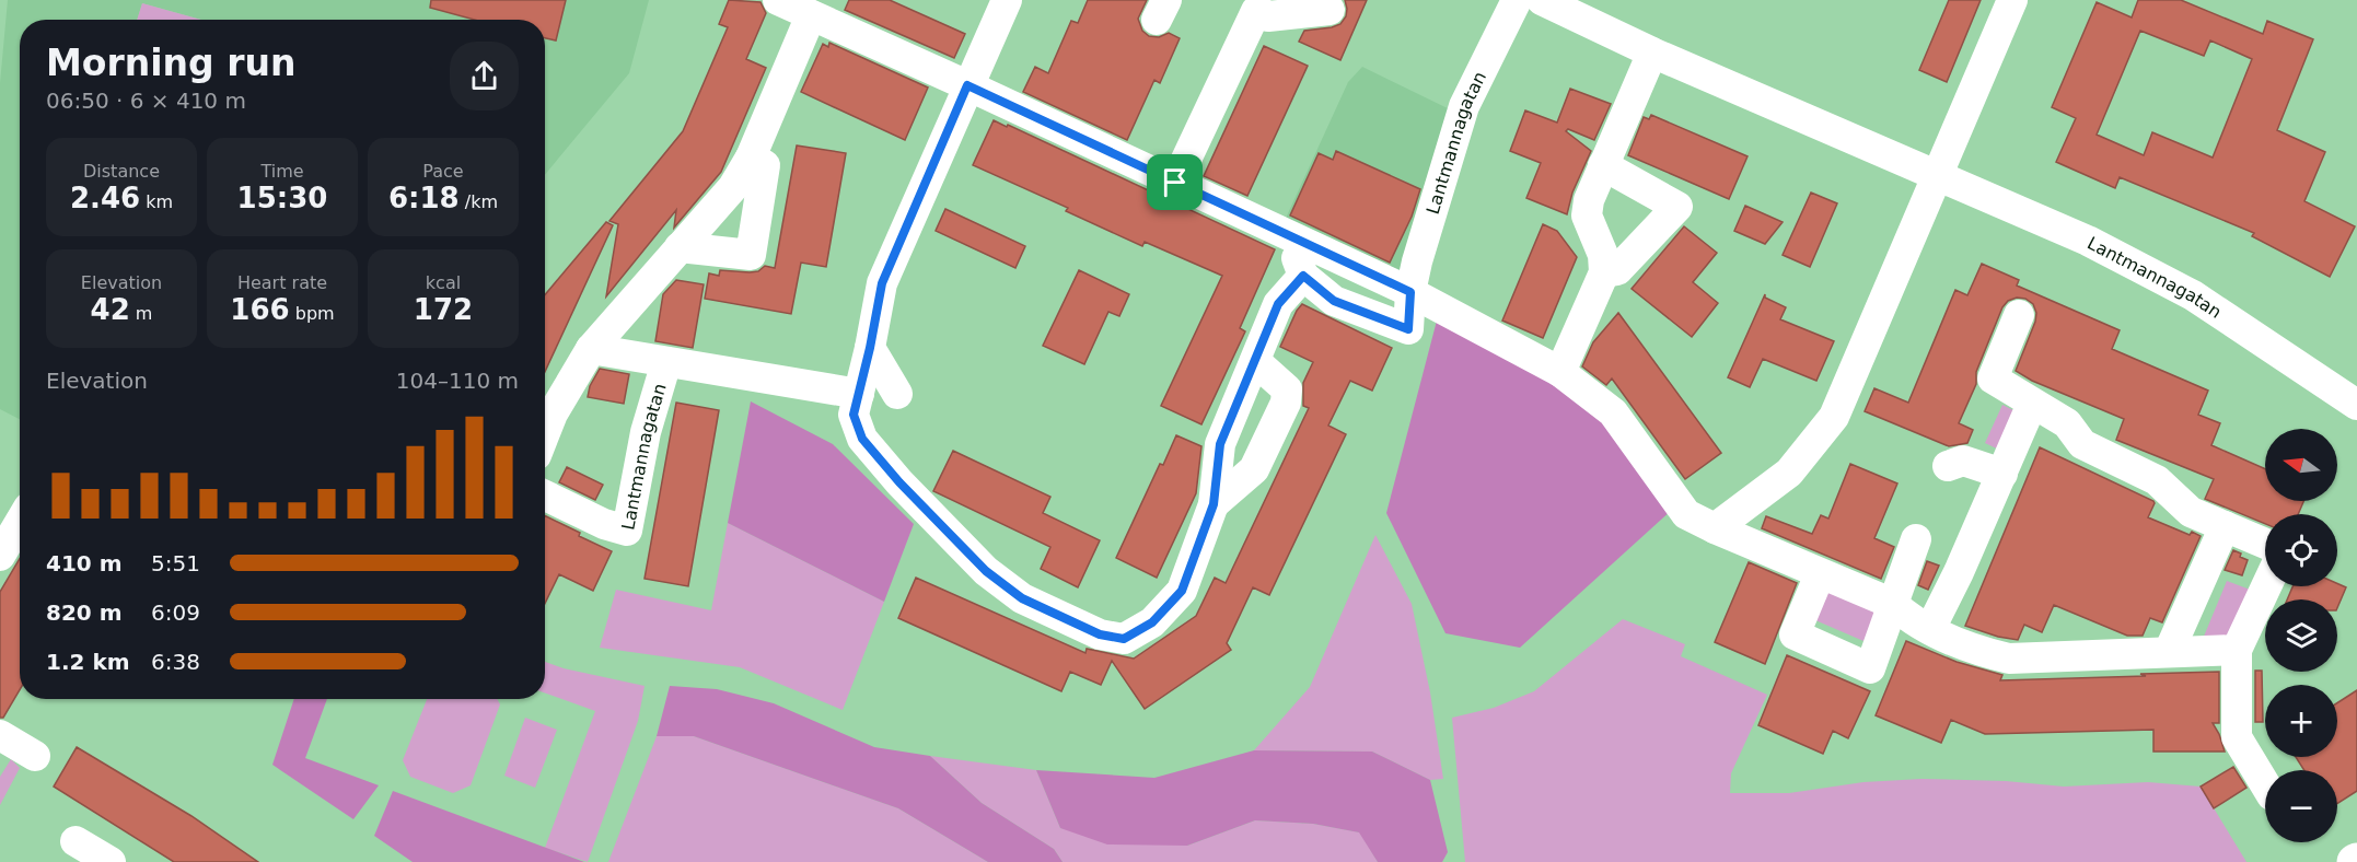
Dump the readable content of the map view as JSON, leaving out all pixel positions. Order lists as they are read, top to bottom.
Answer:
{
  "streets": {
    "street": ["Lantmannagatan"]
  },
  "north": "left",
  "page": {
    "heading": ["Morning run", "06:50 · 6 × 410 m"],
    "stats": [
      ["Distance", "2.46 km"],
      ["Time", "15:30"],
      ["Pace", "6:18 /km"],
      ["Elevation", "42 m"],
      ["Heart rate", "166 bpm"],
      ["kcal", "172"]
    ],
    "chart": ["Elevation", "104–110 m"],
    "map_buttons": ["+", "−"],
    "list": [
      {
        "name": "410 m",
        "note": "5:51"
      },
      {
        "name": "820 m",
        "note": "6:09"
      },
      {
        "name": "1.2 km",
        "note": "6:38"
      }
    ]
  }
}
